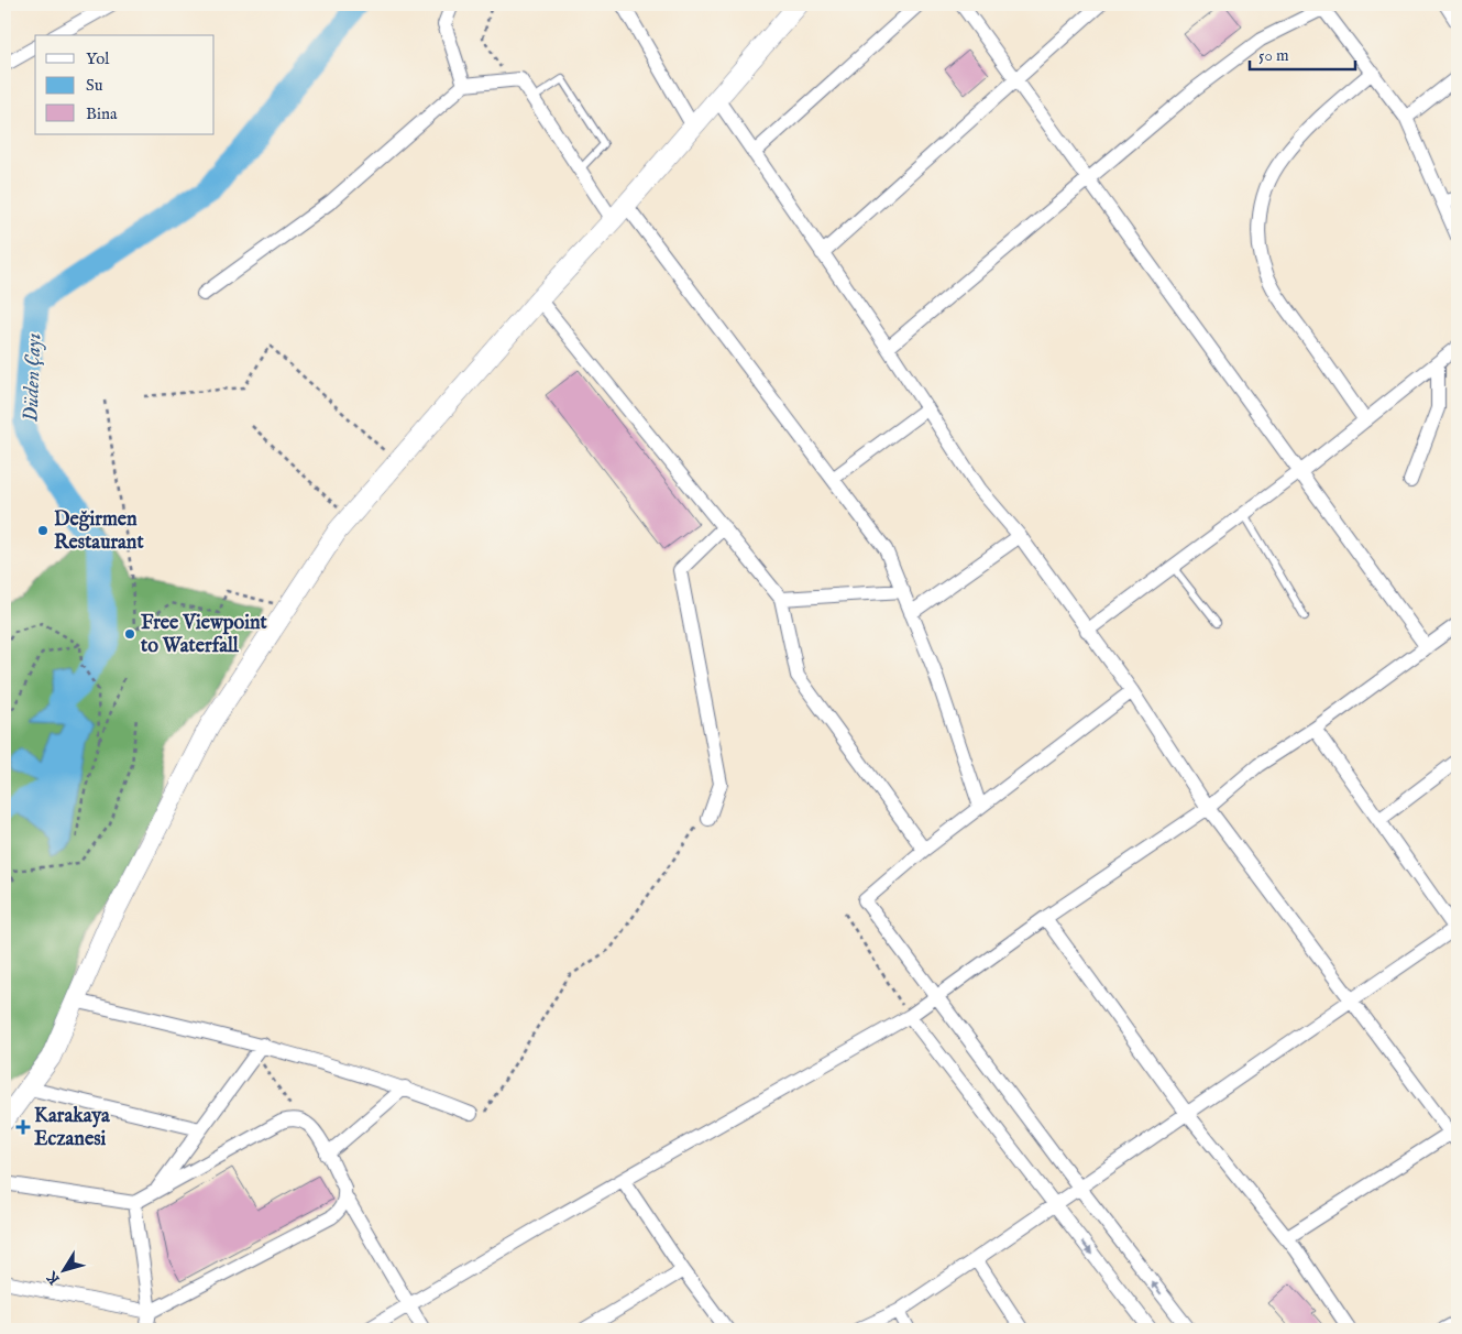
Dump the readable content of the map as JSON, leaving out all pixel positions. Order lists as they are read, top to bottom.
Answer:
{
  "water": ["Düden Çayı"],
  "places": {
    "other": ["Değirmen Restaurant", "Free Viewpoint to Waterfall"],
    "health": ["Karakaya Eczanesi"]
  },
  "legend": ["Yol", "Su", "Bina"],
  "scale_bar": "50 m",
  "north": "bottom left"
}
